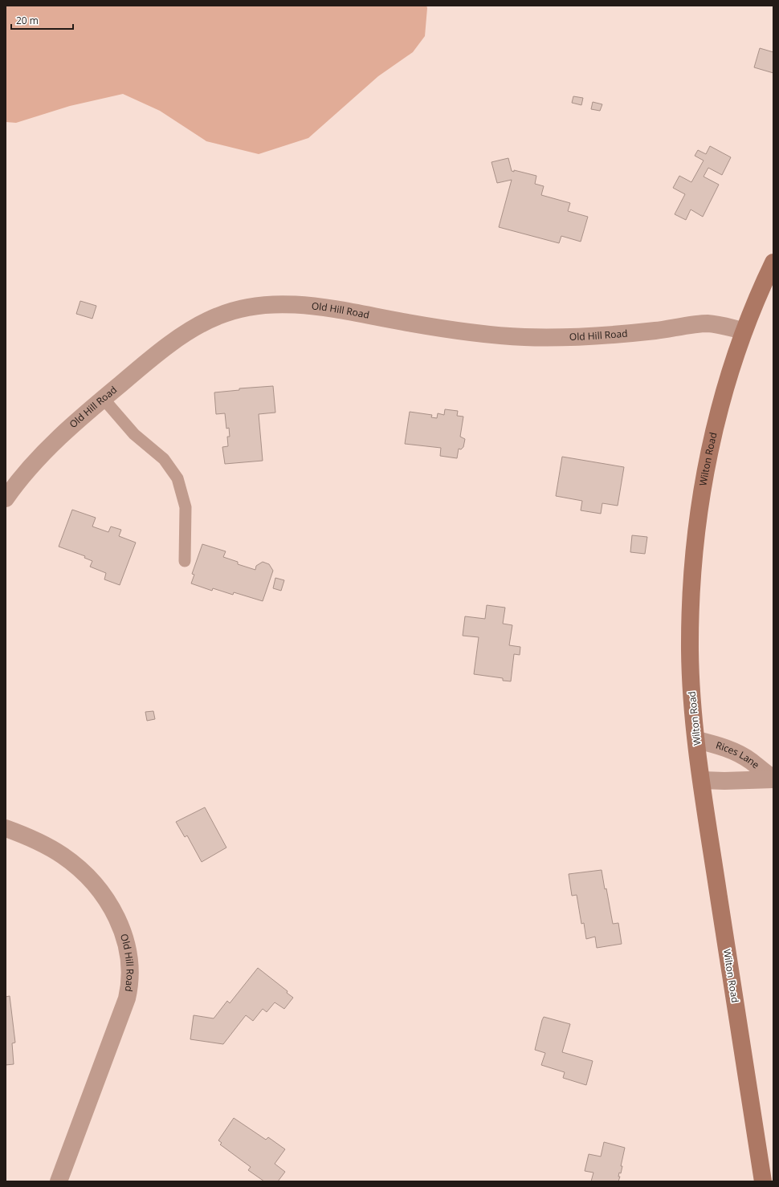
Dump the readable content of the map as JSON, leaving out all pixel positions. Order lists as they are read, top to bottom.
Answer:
{
  "streets": {
    "main road": ["Wilton Road"],
    "street": ["Old Hill Road", "Rices Lane"]
  },
  "crossings": [
    ["Old Hill Road", "Wilton Road"],
    ["Wilton Road", "Rices Lane"]
  ],
  "scale_bar": "20 m"
}
